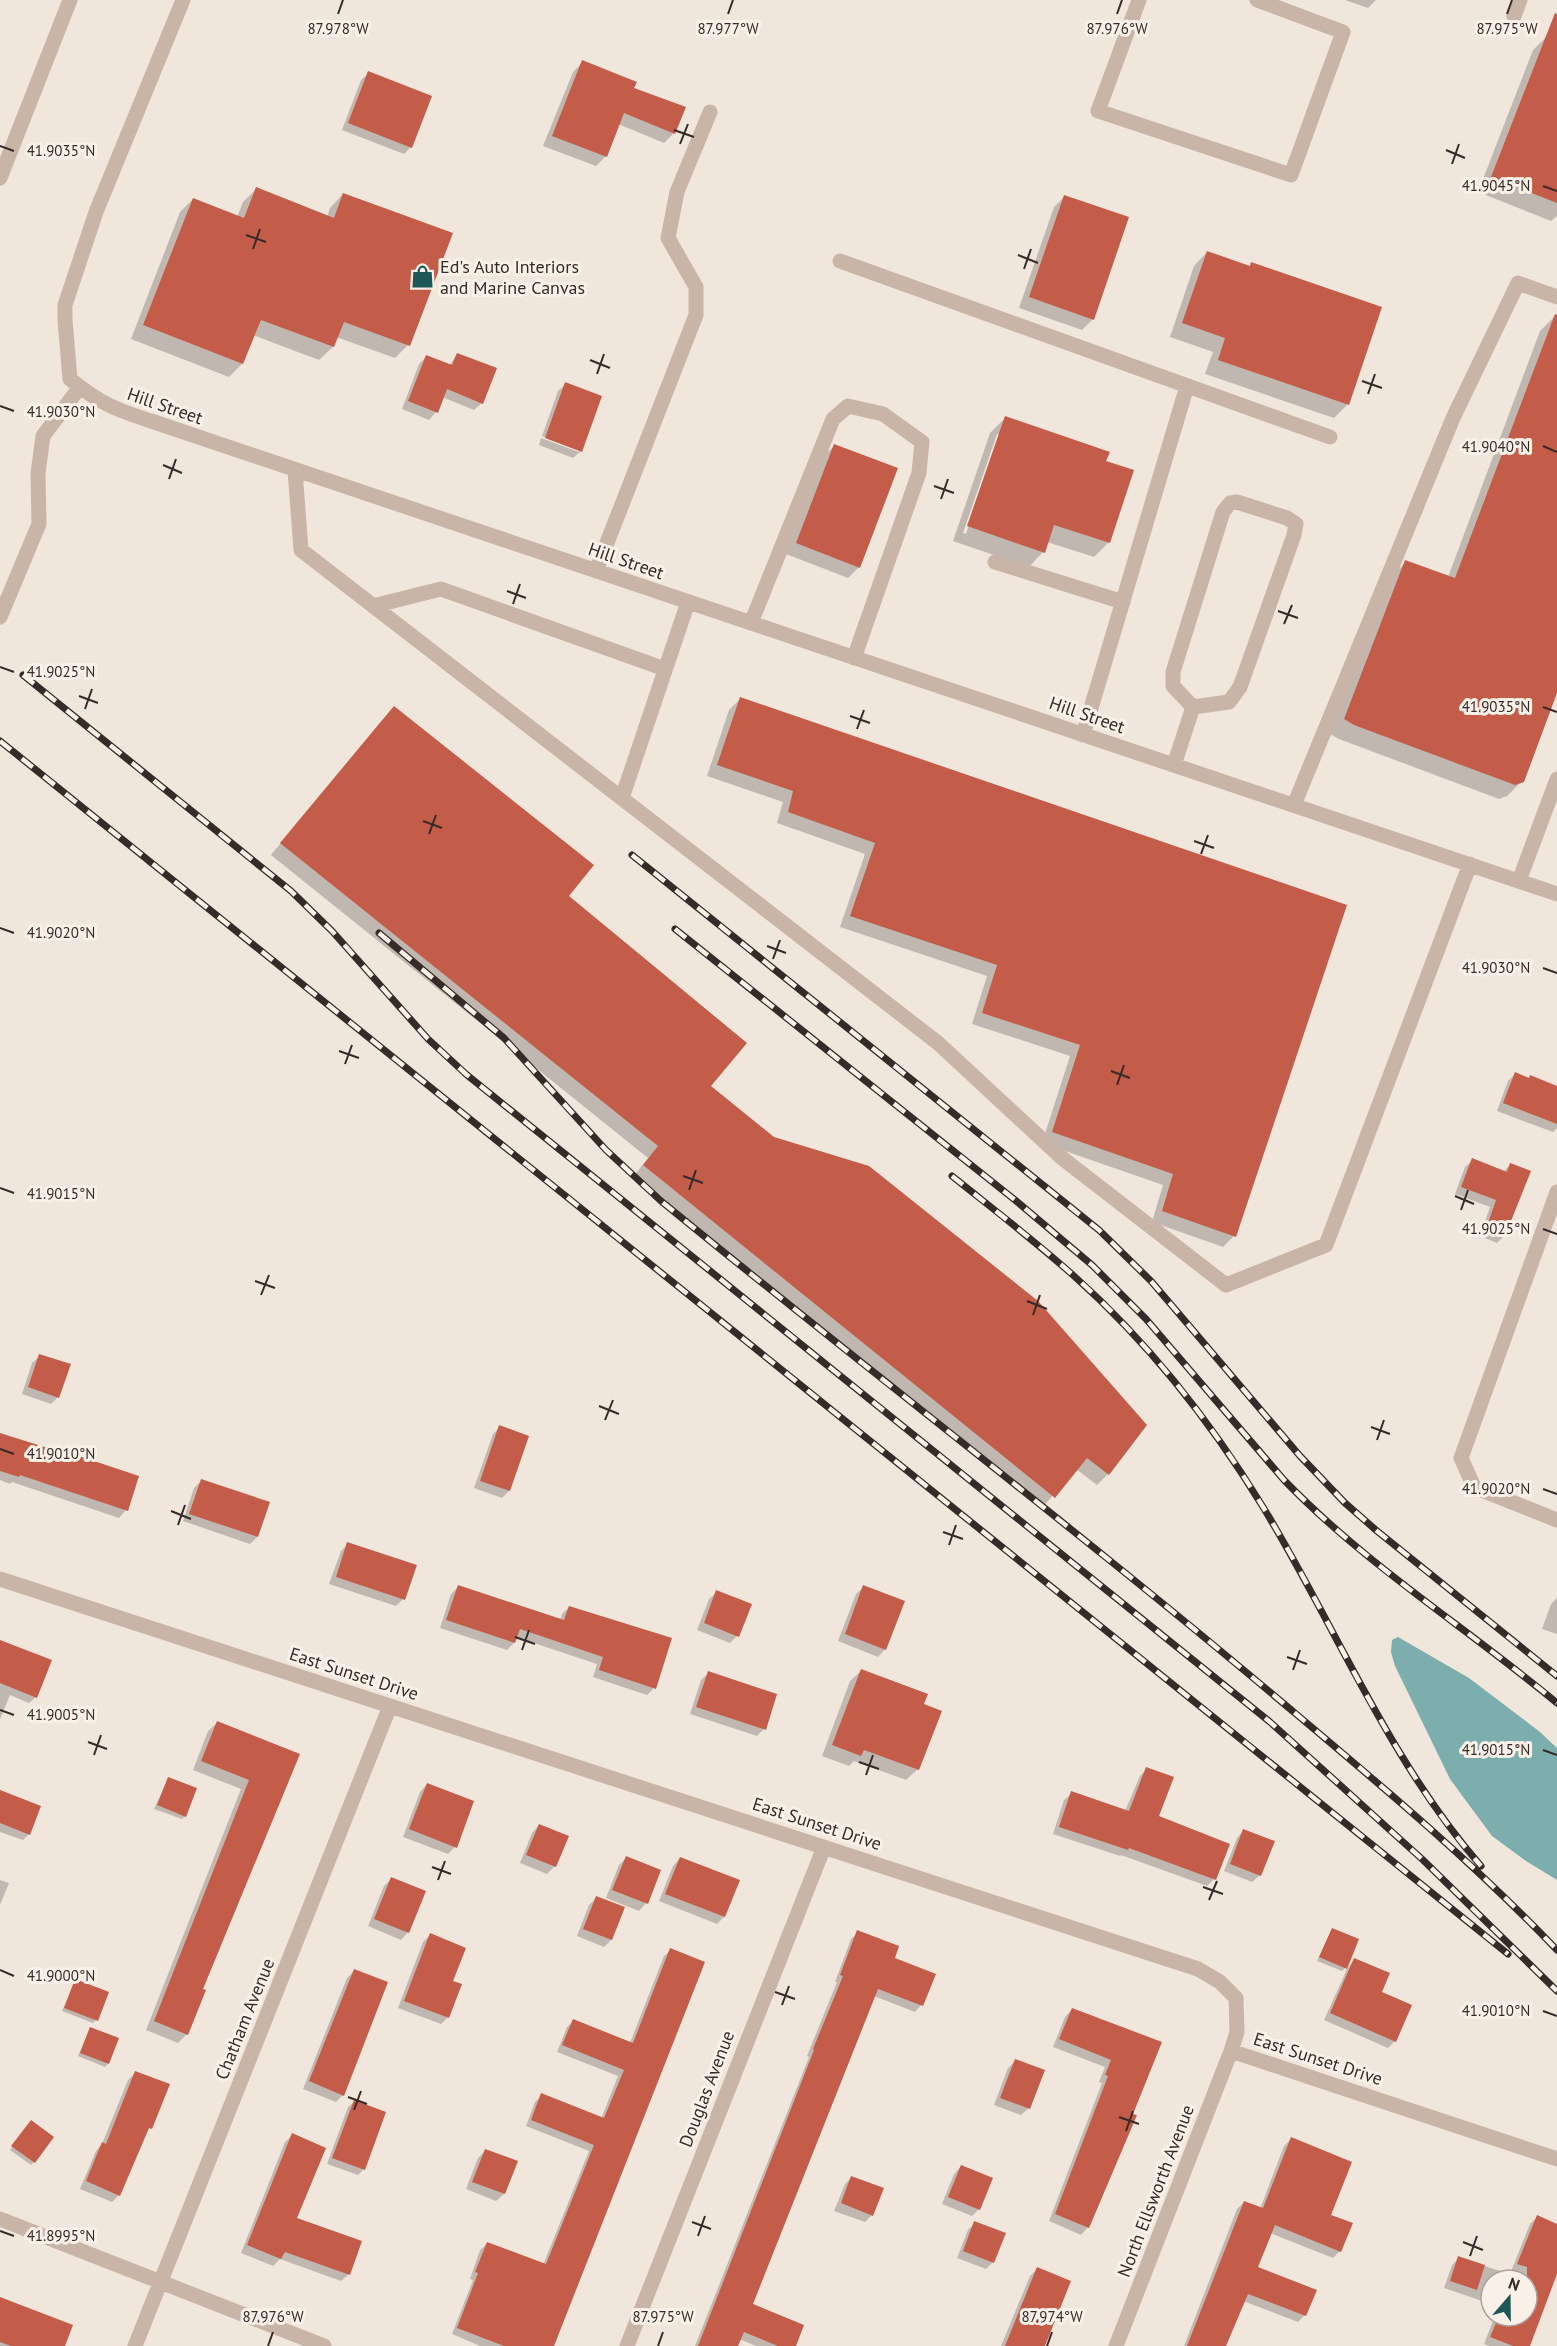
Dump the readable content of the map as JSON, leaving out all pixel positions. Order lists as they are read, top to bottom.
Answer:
{
  "streets": {
    "street": [
      "Hill Street",
      "East Sunset Drive",
      "Chatham Avenue",
      "Douglas Avenue",
      "North Ellsworth Avenue"
    ]
  },
  "crossings": [
    ["East Sunset Drive", "Chatham Avenue"],
    ["East Sunset Drive", "Douglas Avenue"],
    ["East Sunset Drive", "North Ellsworth Avenue"]
  ],
  "places": {
    "shop": ["Ed's Auto Interiors and Marine Canvas"]
  },
  "north": "top",
  "coordinates": [
    "87.978°W",
    "87.977°W",
    "87.976°W",
    "87.975°W",
    "41.9035°N",
    "41.9045°N",
    "41.9030°N",
    "41.9040°N",
    "41.9025°N",
    "41.9020°N",
    "41.9015°N",
    "41.9010°N",
    "41.9005°N",
    "41.9000°N",
    "41.8995°N",
    "87.974°W"
  ]
}
